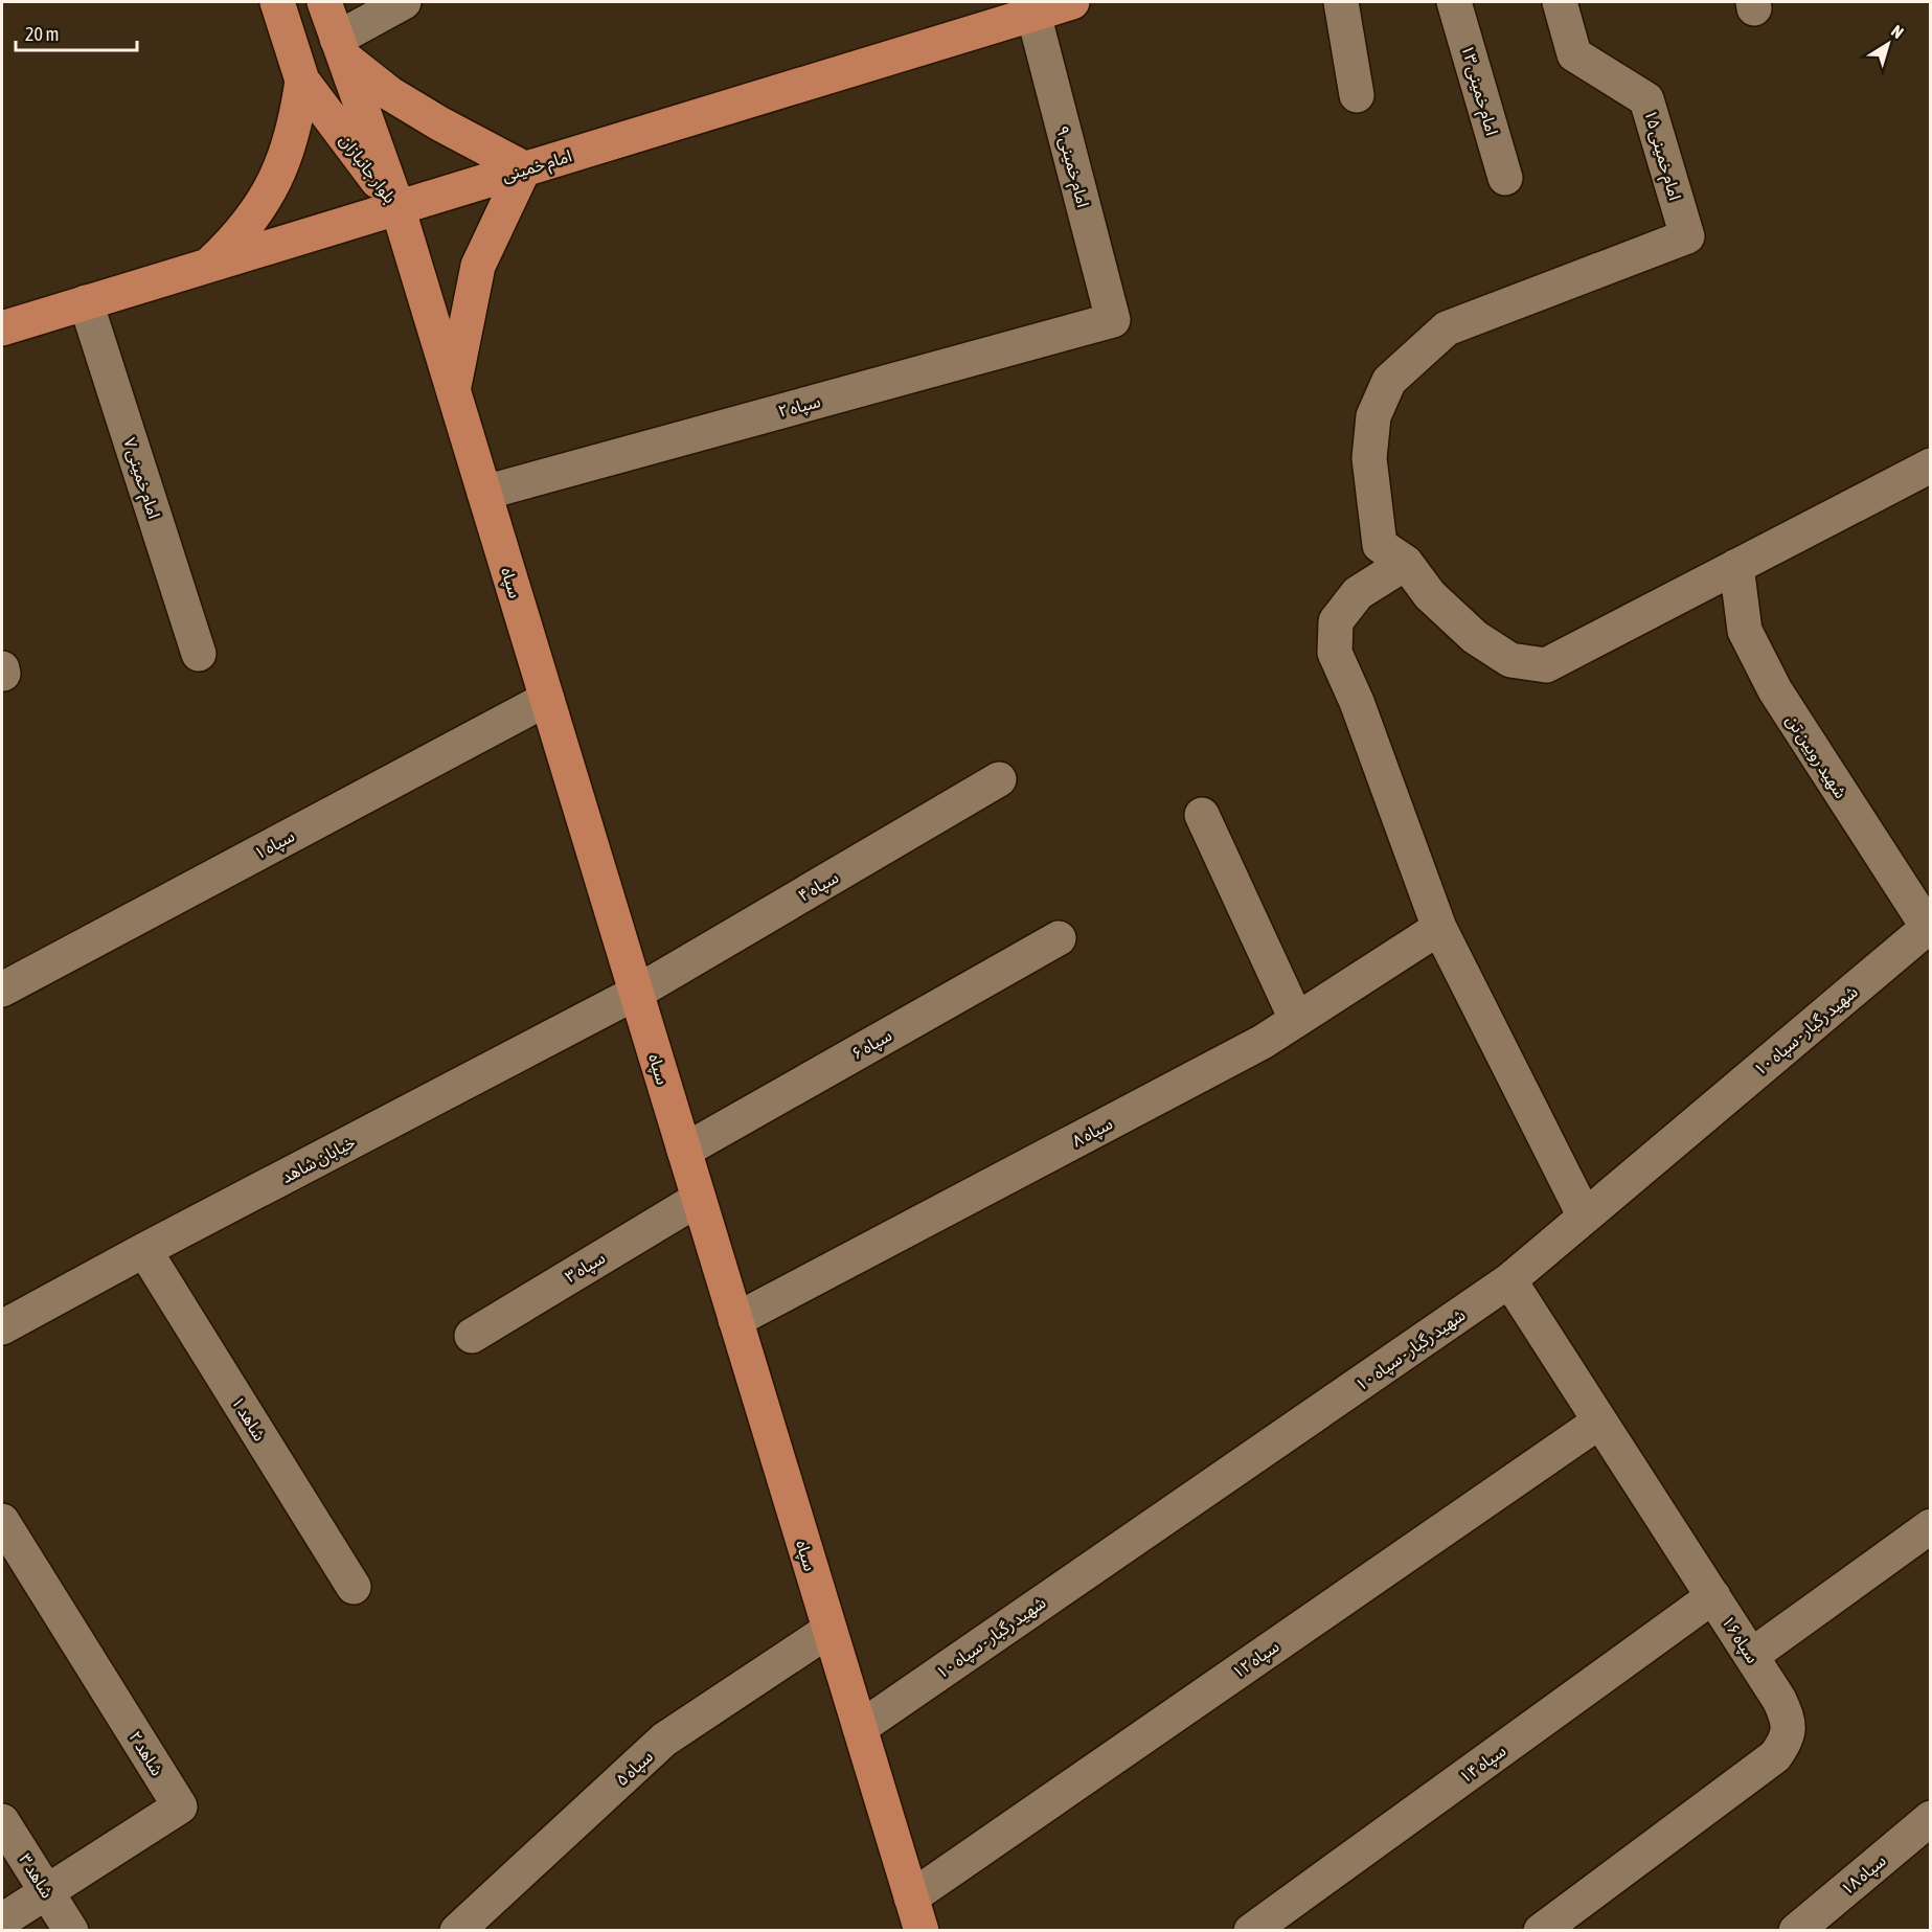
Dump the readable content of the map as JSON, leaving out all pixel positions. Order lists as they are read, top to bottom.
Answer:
{
  "streets": {
    "main road": ["امام خمینی", "بلوار جانبازان", "سپاه"],
    "street": [
      "امام خمینی ۱۳",
      "امام خمینی ۱۵",
      "امام خمینی ۹",
      "سپاه ۲",
      "امام خمینی ۷",
      "شهید رویین تن",
      "سپاه ۱",
      "سپاه ۴",
      "شهید رگبار - سپاه ۱۰",
      "سپاه ۶",
      "سپاه ۸",
      "خیابان شاهد",
      "سپاه ۳",
      "شاهد ۱",
      "سپاه ۱۶",
      "سپاه ۱۲",
      "شاهد ۲",
      "سپاه ۱۴",
      "سپاه ۵",
      "سپاه ۱۸",
      "شاهد ۳"
    ]
  },
  "crossings": [
    ["امام خمینی", "امام خمینی ۹"],
    ["امام خمینی", "بلوار جانبازان"],
    ["امام خمینی", "امام خمینی ۷"],
    ["امام خمینی", "سپاه"],
    ["امام خمینی ۹", "سپاه ۲"],
    ["بلوار جانبازان", "سپاه"],
    ["سپاه ۲", "سپاه"],
    ["سپاه", "سپاه ۱"],
    ["سپاه", "سپاه ۴"],
    ["سپاه", "شهید رگبار - سپاه ۱۰"],
    ["سپاه", "سپاه ۶"],
    ["سپاه", "سپاه ۸"],
    ["سپاه", "خیابان شاهد"],
    ["سپاه", "سپاه ۳"],
    ["سپاه", "سپاه ۱۲"],
    ["سپاه", "سپاه ۵"],
    ["شهید رویین تن", "شهید رگبار - سپاه ۱۰"],
    ["سپاه ۴", "خیابان شاهد"],
    ["شهید رگبار - سپاه ۱۰", "سپاه ۱۶"],
    ["خیابان شاهد", "شاهد ۱"],
    ["سپاه ۱۶", "سپاه ۱۲"],
    ["سپاه ۱۶", "سپاه ۱۴"],
    ["شاهد ۲", "شاهد ۳"]
  ],
  "scale_bar": "20 m",
  "north": "top right"
}
